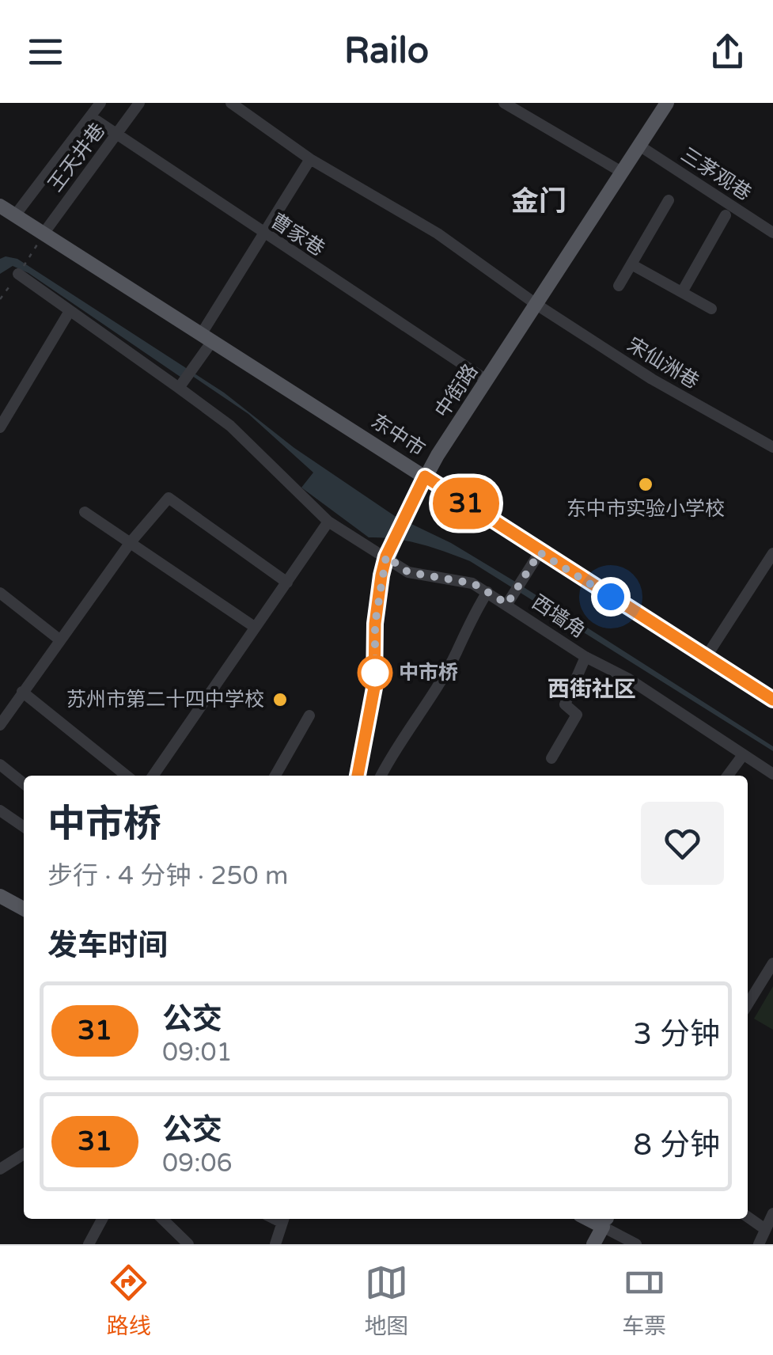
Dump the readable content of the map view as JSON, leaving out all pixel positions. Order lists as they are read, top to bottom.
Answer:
{
  "streets": {
    "main road": ["中街路", "东中市"],
    "street": [
      "王天井巷",
      "三茅观巷",
      "曹家巷",
      "宋仙洲巷",
      "西墙角"
    ]
  },
  "crossings": [
    ["王天井巷", "曹家巷"],
    ["王天井巷", "东中市"],
    ["三茅观巷", "中街路"],
    ["曹家巷", "中街路"],
    ["宋仙洲巷", "中街路"],
    ["中街路", "东中市"],
    ["中街路", "西墙角"]
  ],
  "districts": ["金门", "西街社区"],
  "places": ["东中市实验小学校", "中市桥", "苏州市第二十四中学校"],
  "lines": ["bus line 31"],
  "page": {
    "header": "Railo",
    "on_map": "31",
    "heading": [
      ["中市桥", "步行 · 4 分钟 · 250 m"],
      "发车时间"
    ],
    "list": [
      {
        "mark": "31",
        "name": "公交",
        "note": "09:01",
        "value": "3 分钟"
      },
      {
        "mark": "31",
        "name": "公交",
        "note": "09:06",
        "value": "8 分钟"
      }
    ],
    "tabs": ["路线", "地图", "车票"]
  }
}
